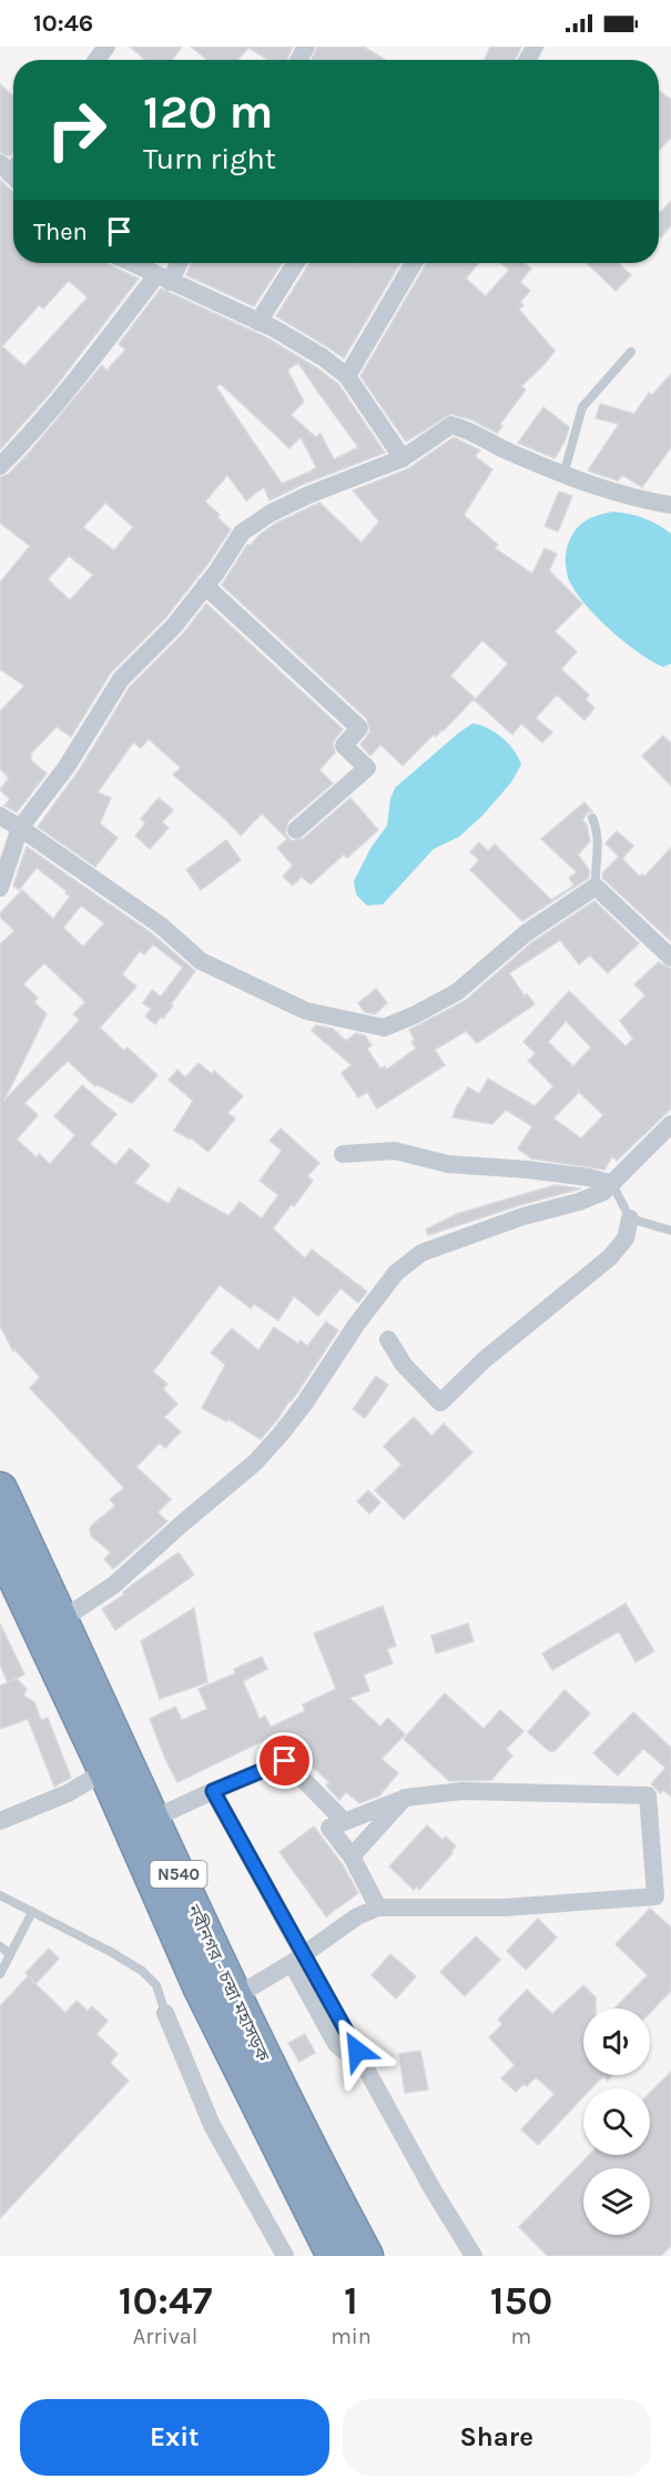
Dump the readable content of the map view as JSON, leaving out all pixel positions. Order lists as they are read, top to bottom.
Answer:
{
  "streets": {
    "highway": ["N540", "নবীনগর - চন্দ্রা মহাসড়ক"]
  },
  "page": {
    "status": "10:46",
    "turn": ["120 m", "Turn right"],
    "then": "Then",
    "eta": [
      "10:47",
      "Arrival",
      "1",
      "min",
      "150",
      "m"
    ],
    "buttons": ["Exit", "Share"]
  }
}
